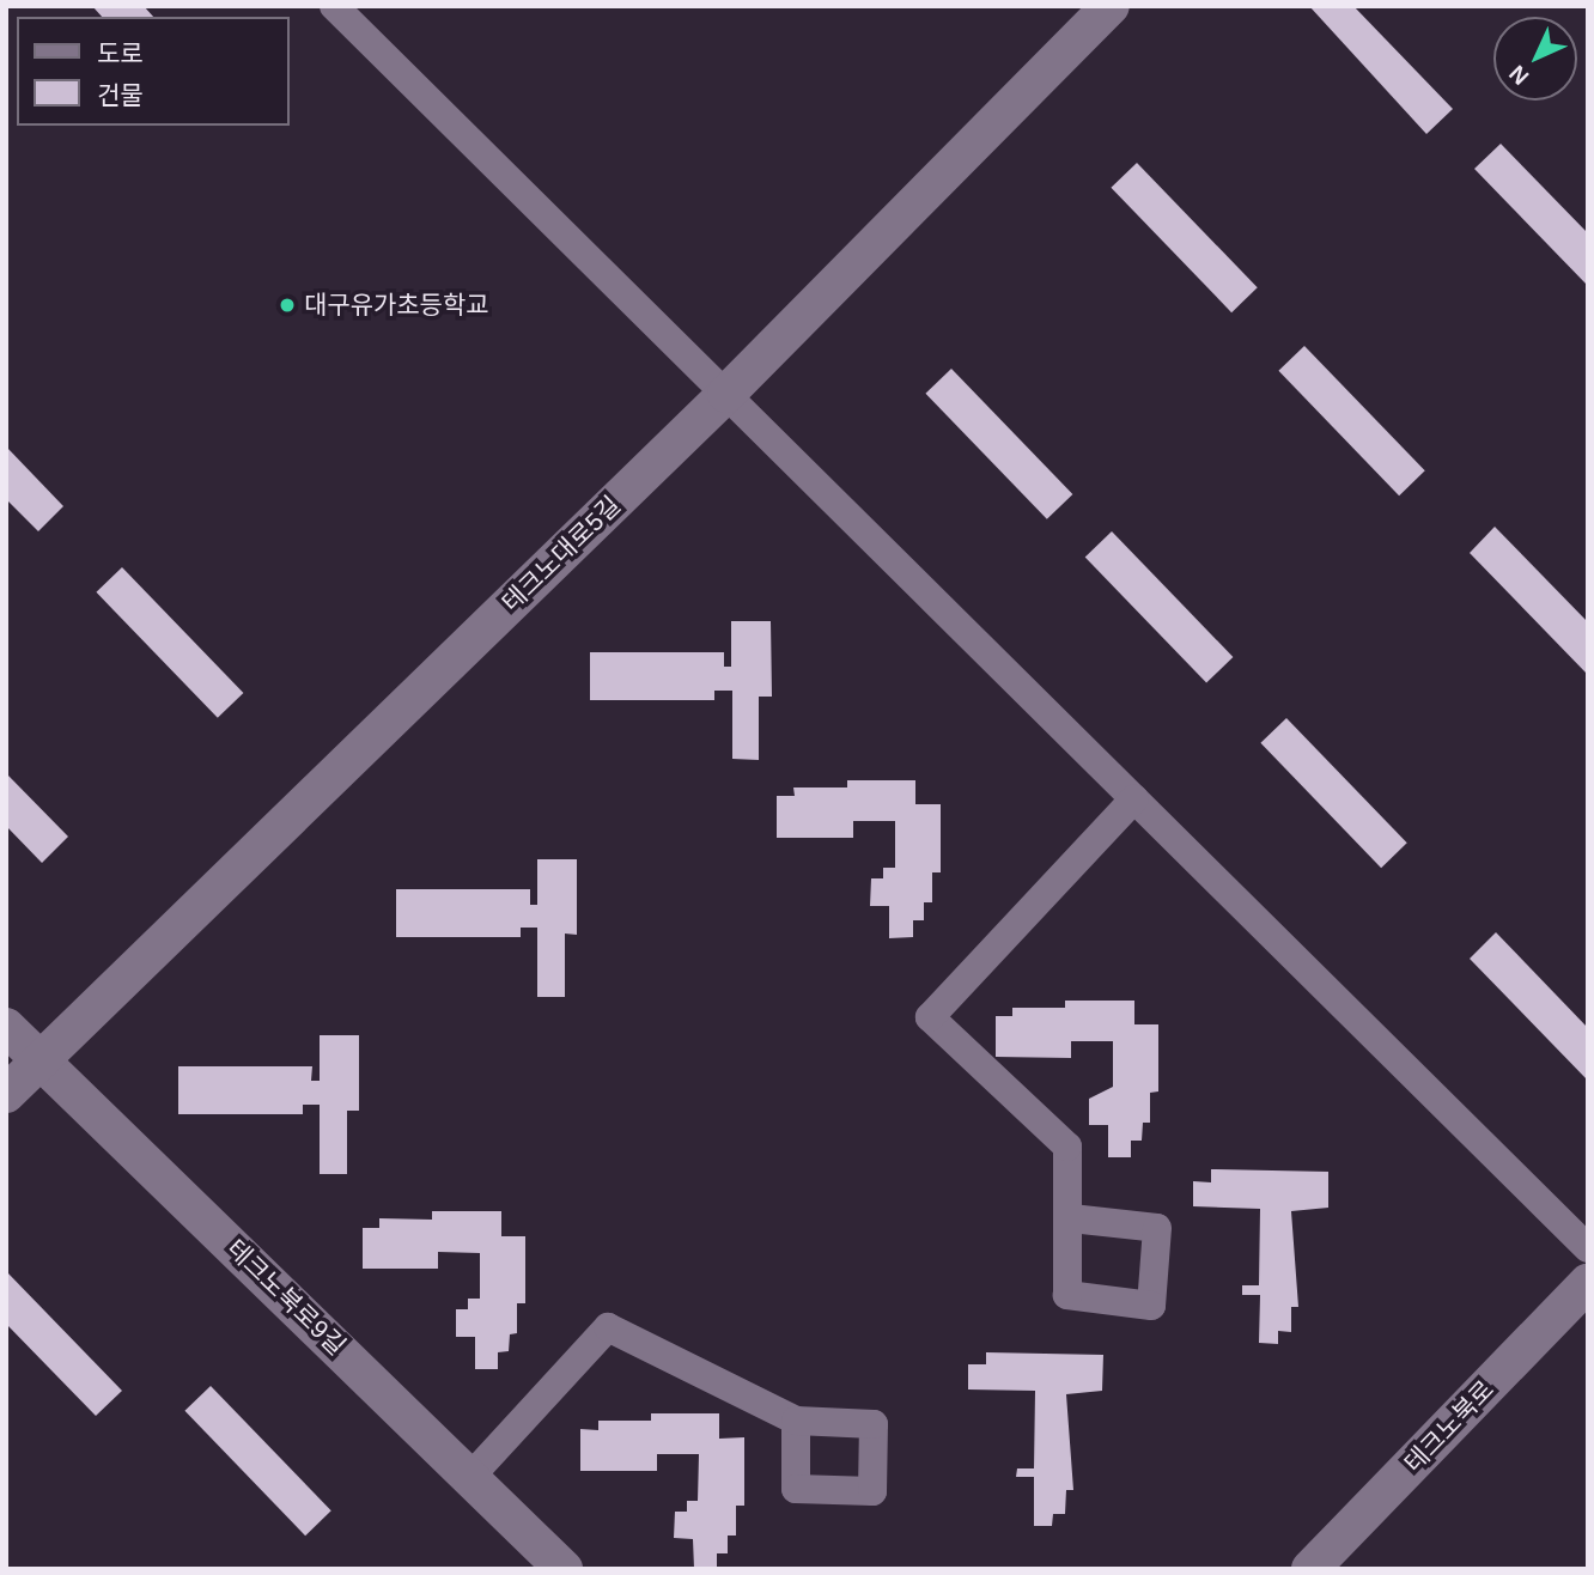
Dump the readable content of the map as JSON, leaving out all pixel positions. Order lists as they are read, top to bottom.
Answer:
{
  "streets": {
    "street": ["테크노대로5길", "테크노북로9길", "테크노북로"]
  },
  "crossings": [
    ["테크노대로5길", "테크노북로9길"]
  ],
  "places": ["대구유가초등학교"],
  "legend": ["도로", "건물"],
  "north": "bottom left"
}
